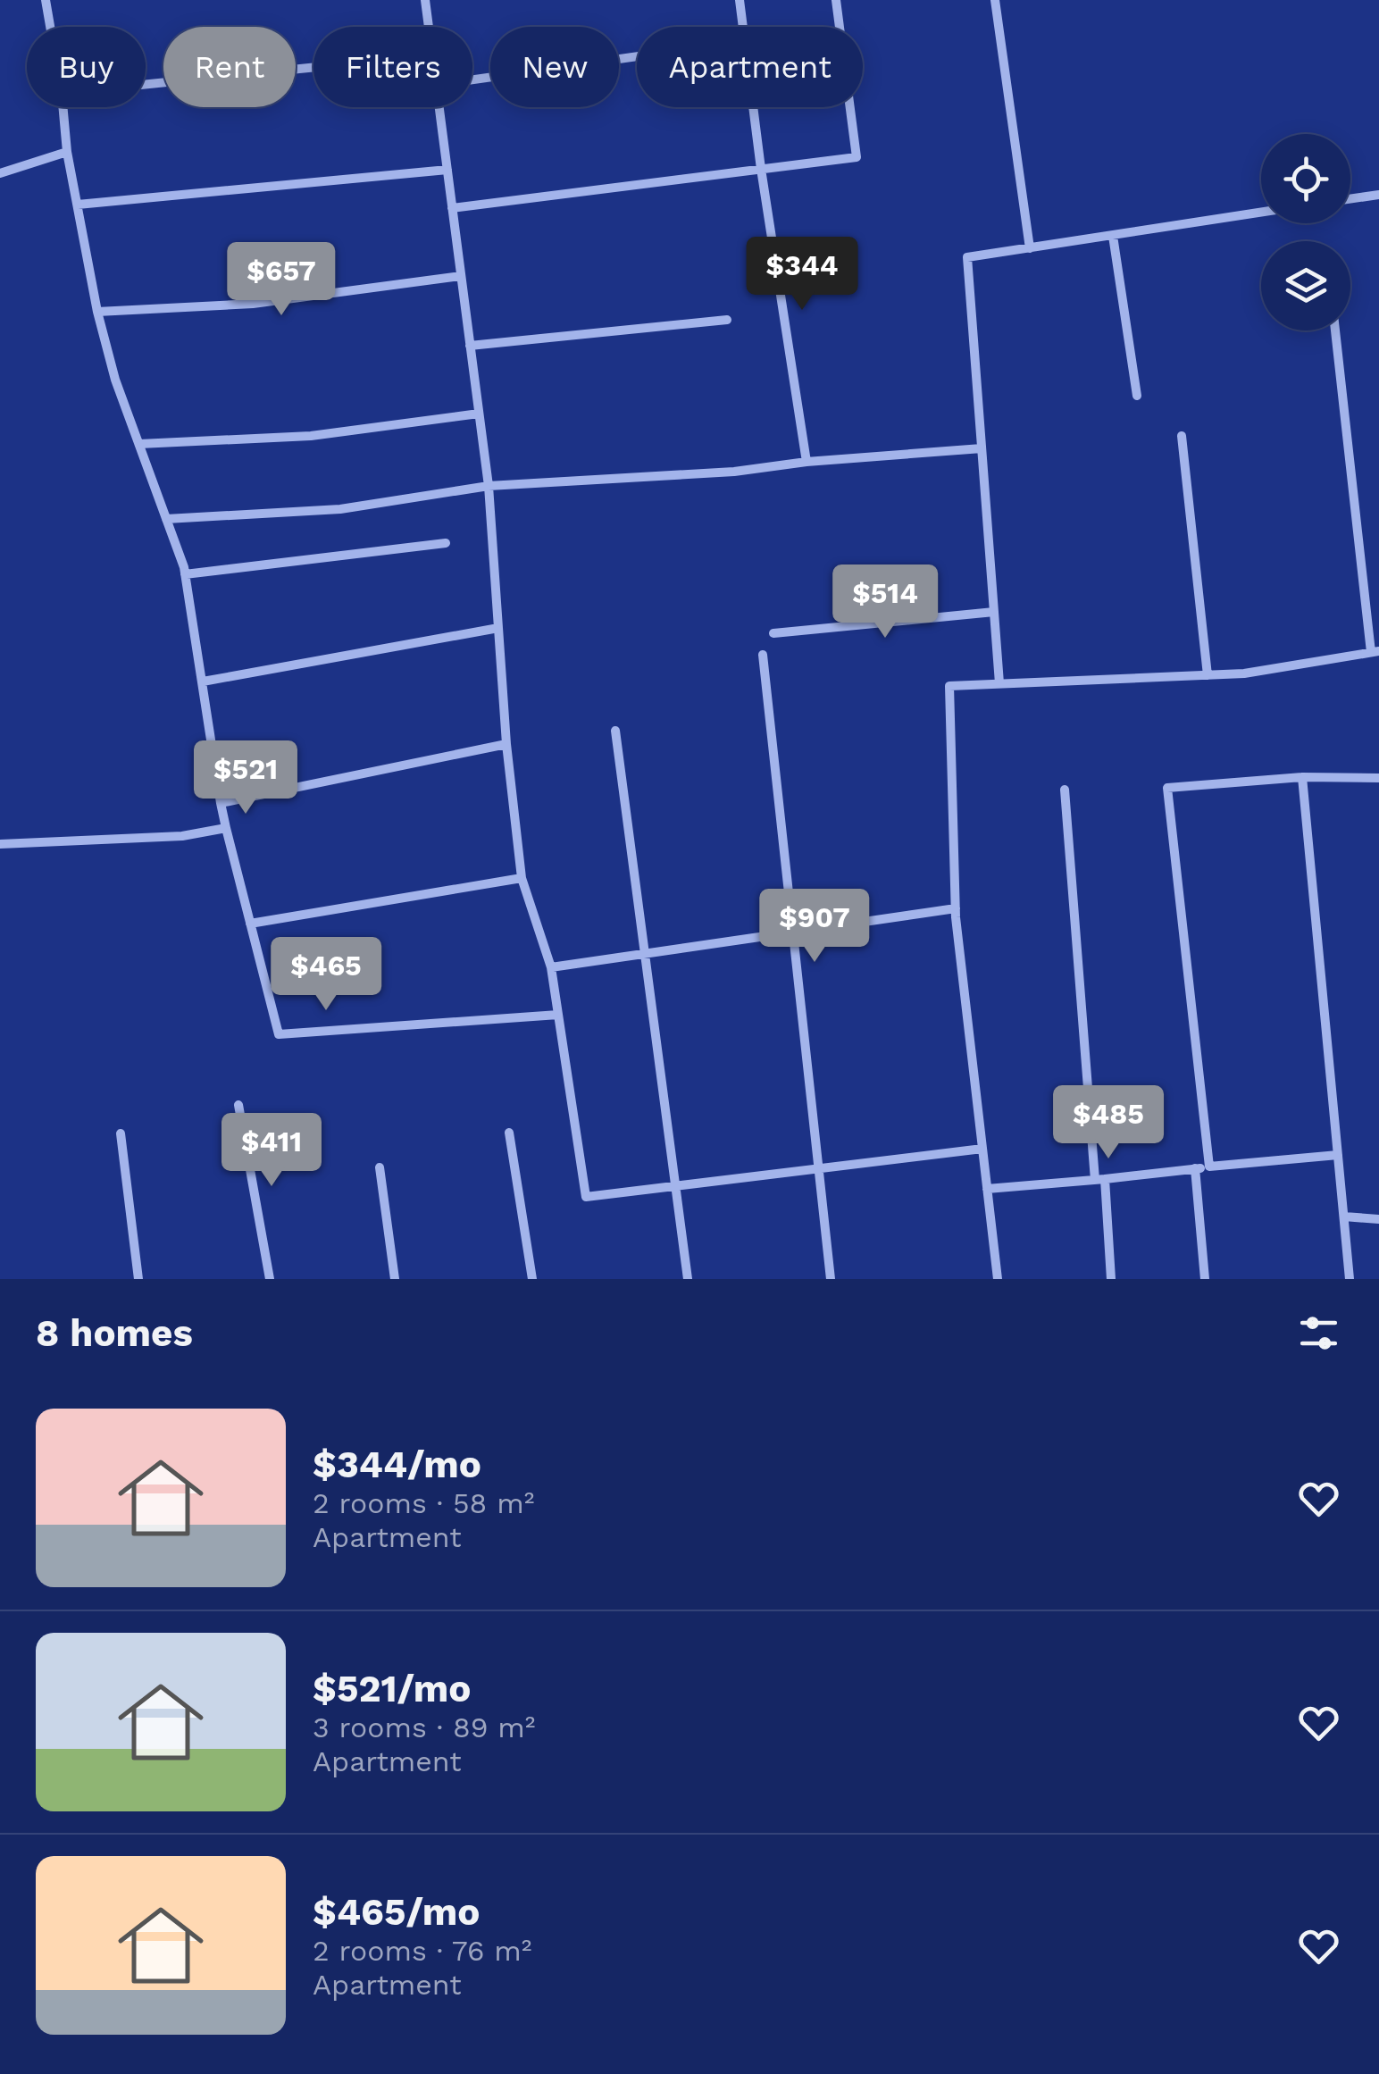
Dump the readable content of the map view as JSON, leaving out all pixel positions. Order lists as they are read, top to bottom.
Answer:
{
  "page": {
    "chip": [
      "Buy",
      "Rent",
      "Filters",
      "New",
      "Apartment"
    ],
    "price": [
      "$344",
      "$657",
      "$514",
      "$521",
      "$907",
      "$465",
      "$485",
      "$411"
    ],
    "heading": "8 homes",
    "list": [
      {
        "name": "$344/mo",
        "note": "2 rooms · 58 m² · Apartment"
      },
      {
        "name": "$521/mo",
        "note": "3 rooms · 89 m² · Apartment"
      },
      {
        "name": "$465/mo",
        "note": "2 rooms · 76 m² · Apartment"
      }
    ]
  }
}
